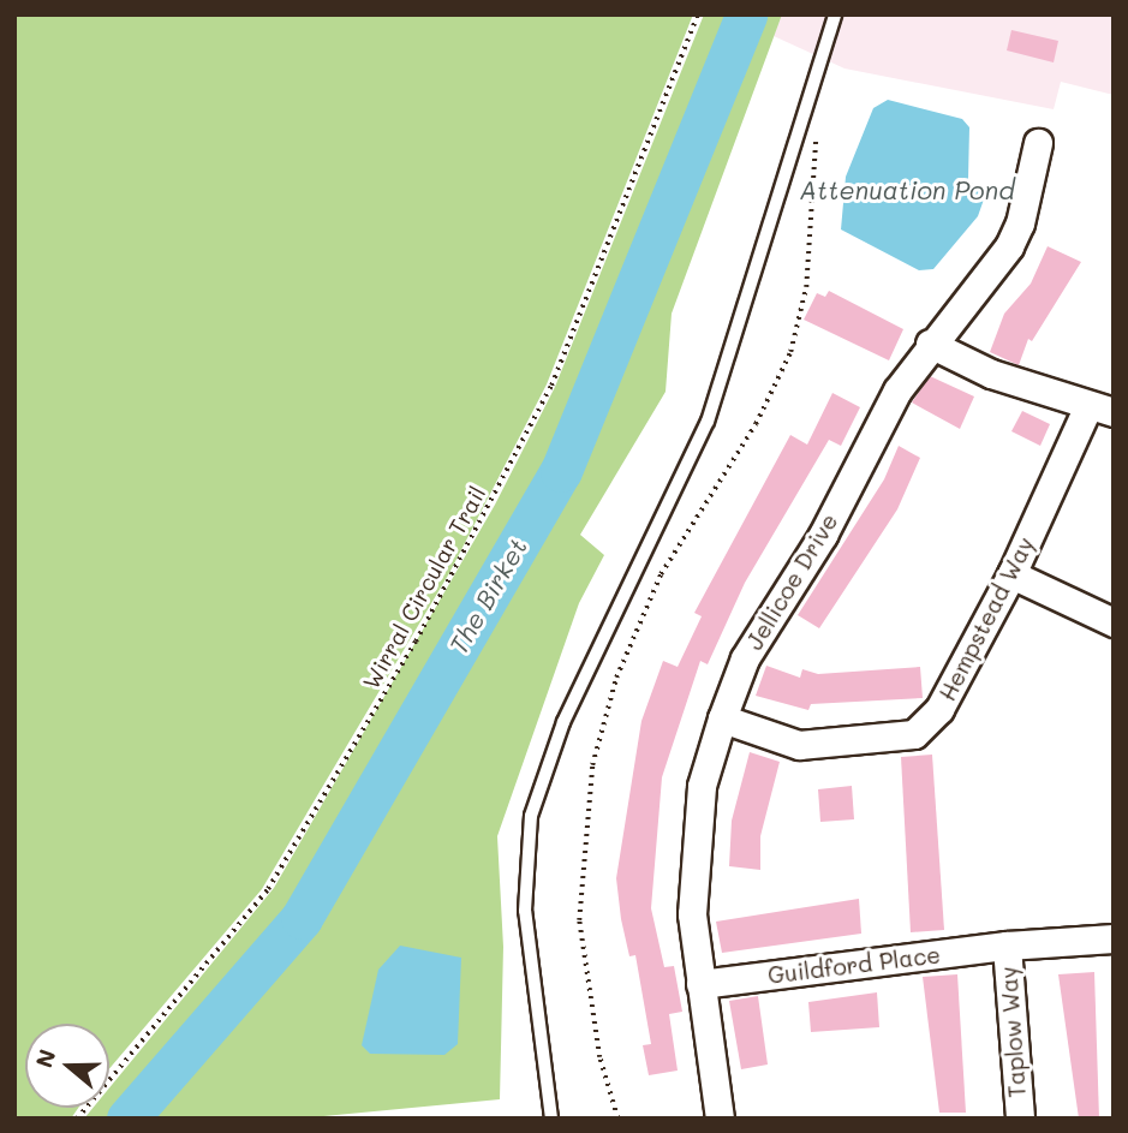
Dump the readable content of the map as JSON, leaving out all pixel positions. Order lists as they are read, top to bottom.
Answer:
{
  "streets": {
    "street": [
      "Jellicoe Drive",
      "Hempstead Way",
      "Guildford Place",
      "Taplow Way"
    ],
    "path": ["Wirral Circular Trail"]
  },
  "crossings": [
    ["Jellicoe Drive", "Hempstead Way"],
    ["Jellicoe Drive", "Guildford Place"],
    ["Guildford Place", "Taplow Way"]
  ],
  "water": ["Attenuation Pond", "The Birket"],
  "north": "left"
}
